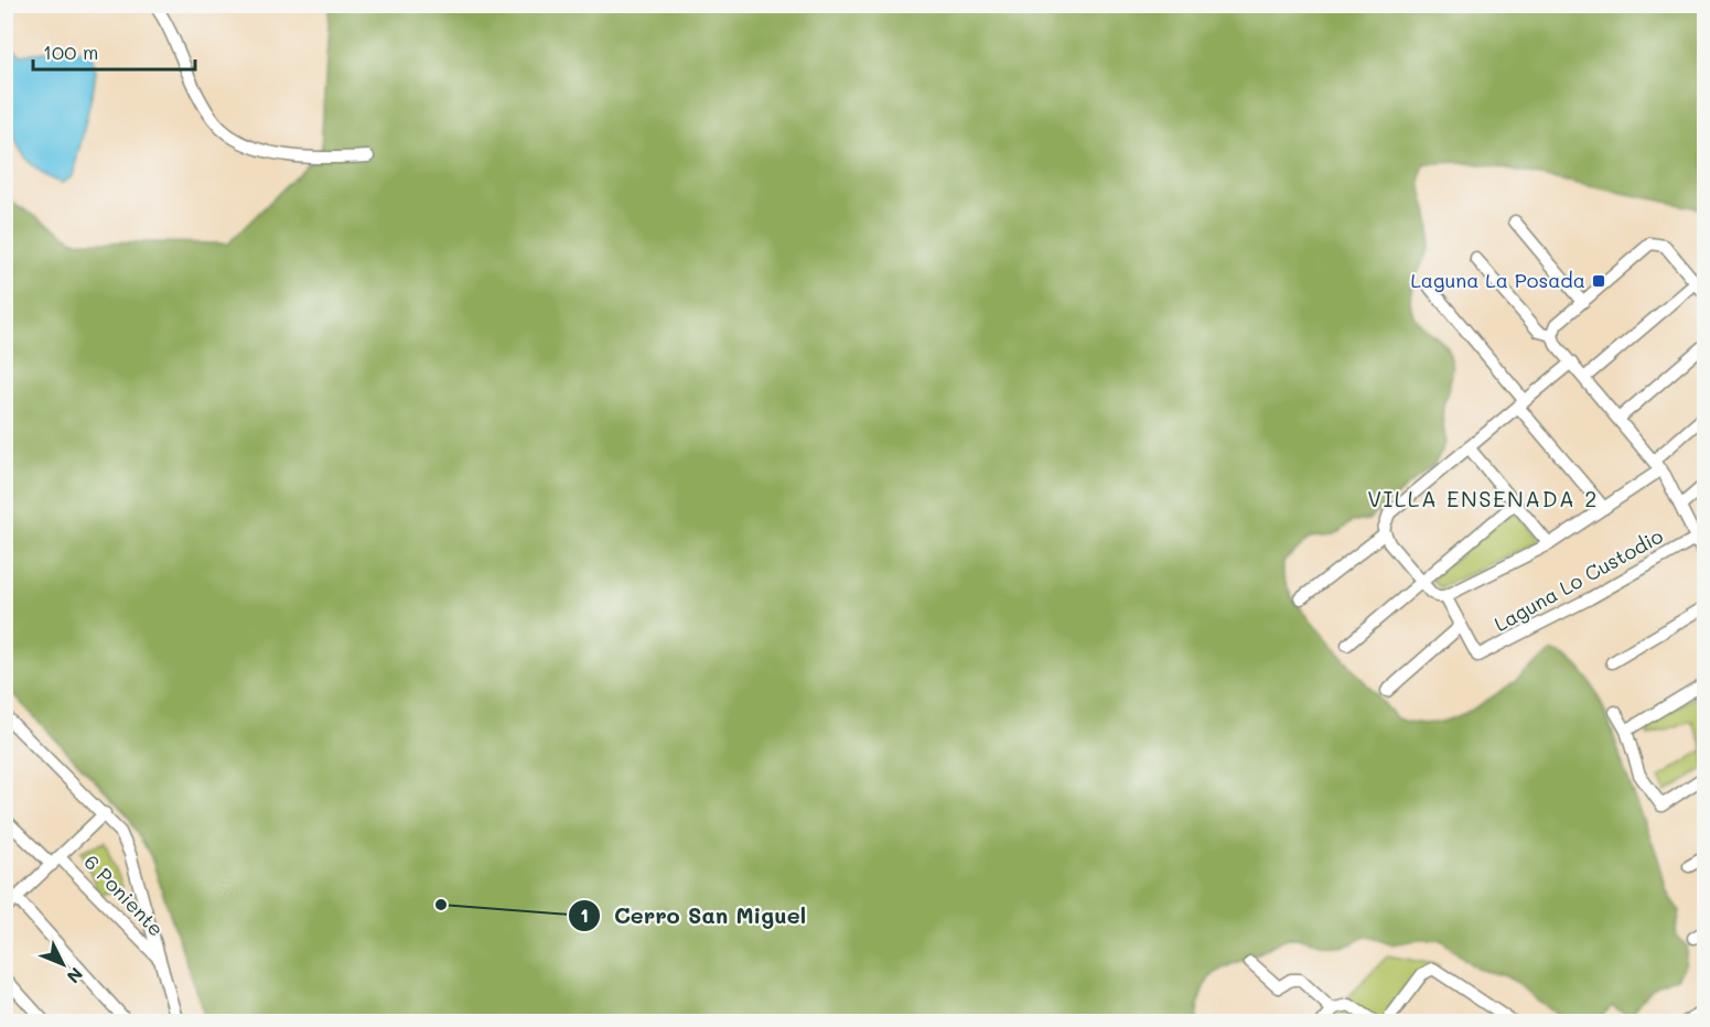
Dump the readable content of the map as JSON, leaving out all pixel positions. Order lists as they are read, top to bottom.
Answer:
{
  "streets": {
    "street": ["Laguna Lo Custodio", "6 Poniente"]
  },
  "districts": ["VILLA ENSENADA 2"],
  "places": {
    "transit": ["Laguna La Posada"],
    "other": ["Cerro San Miguel"]
  },
  "scale_bar": "100 m",
  "north": "bottom right"
}
